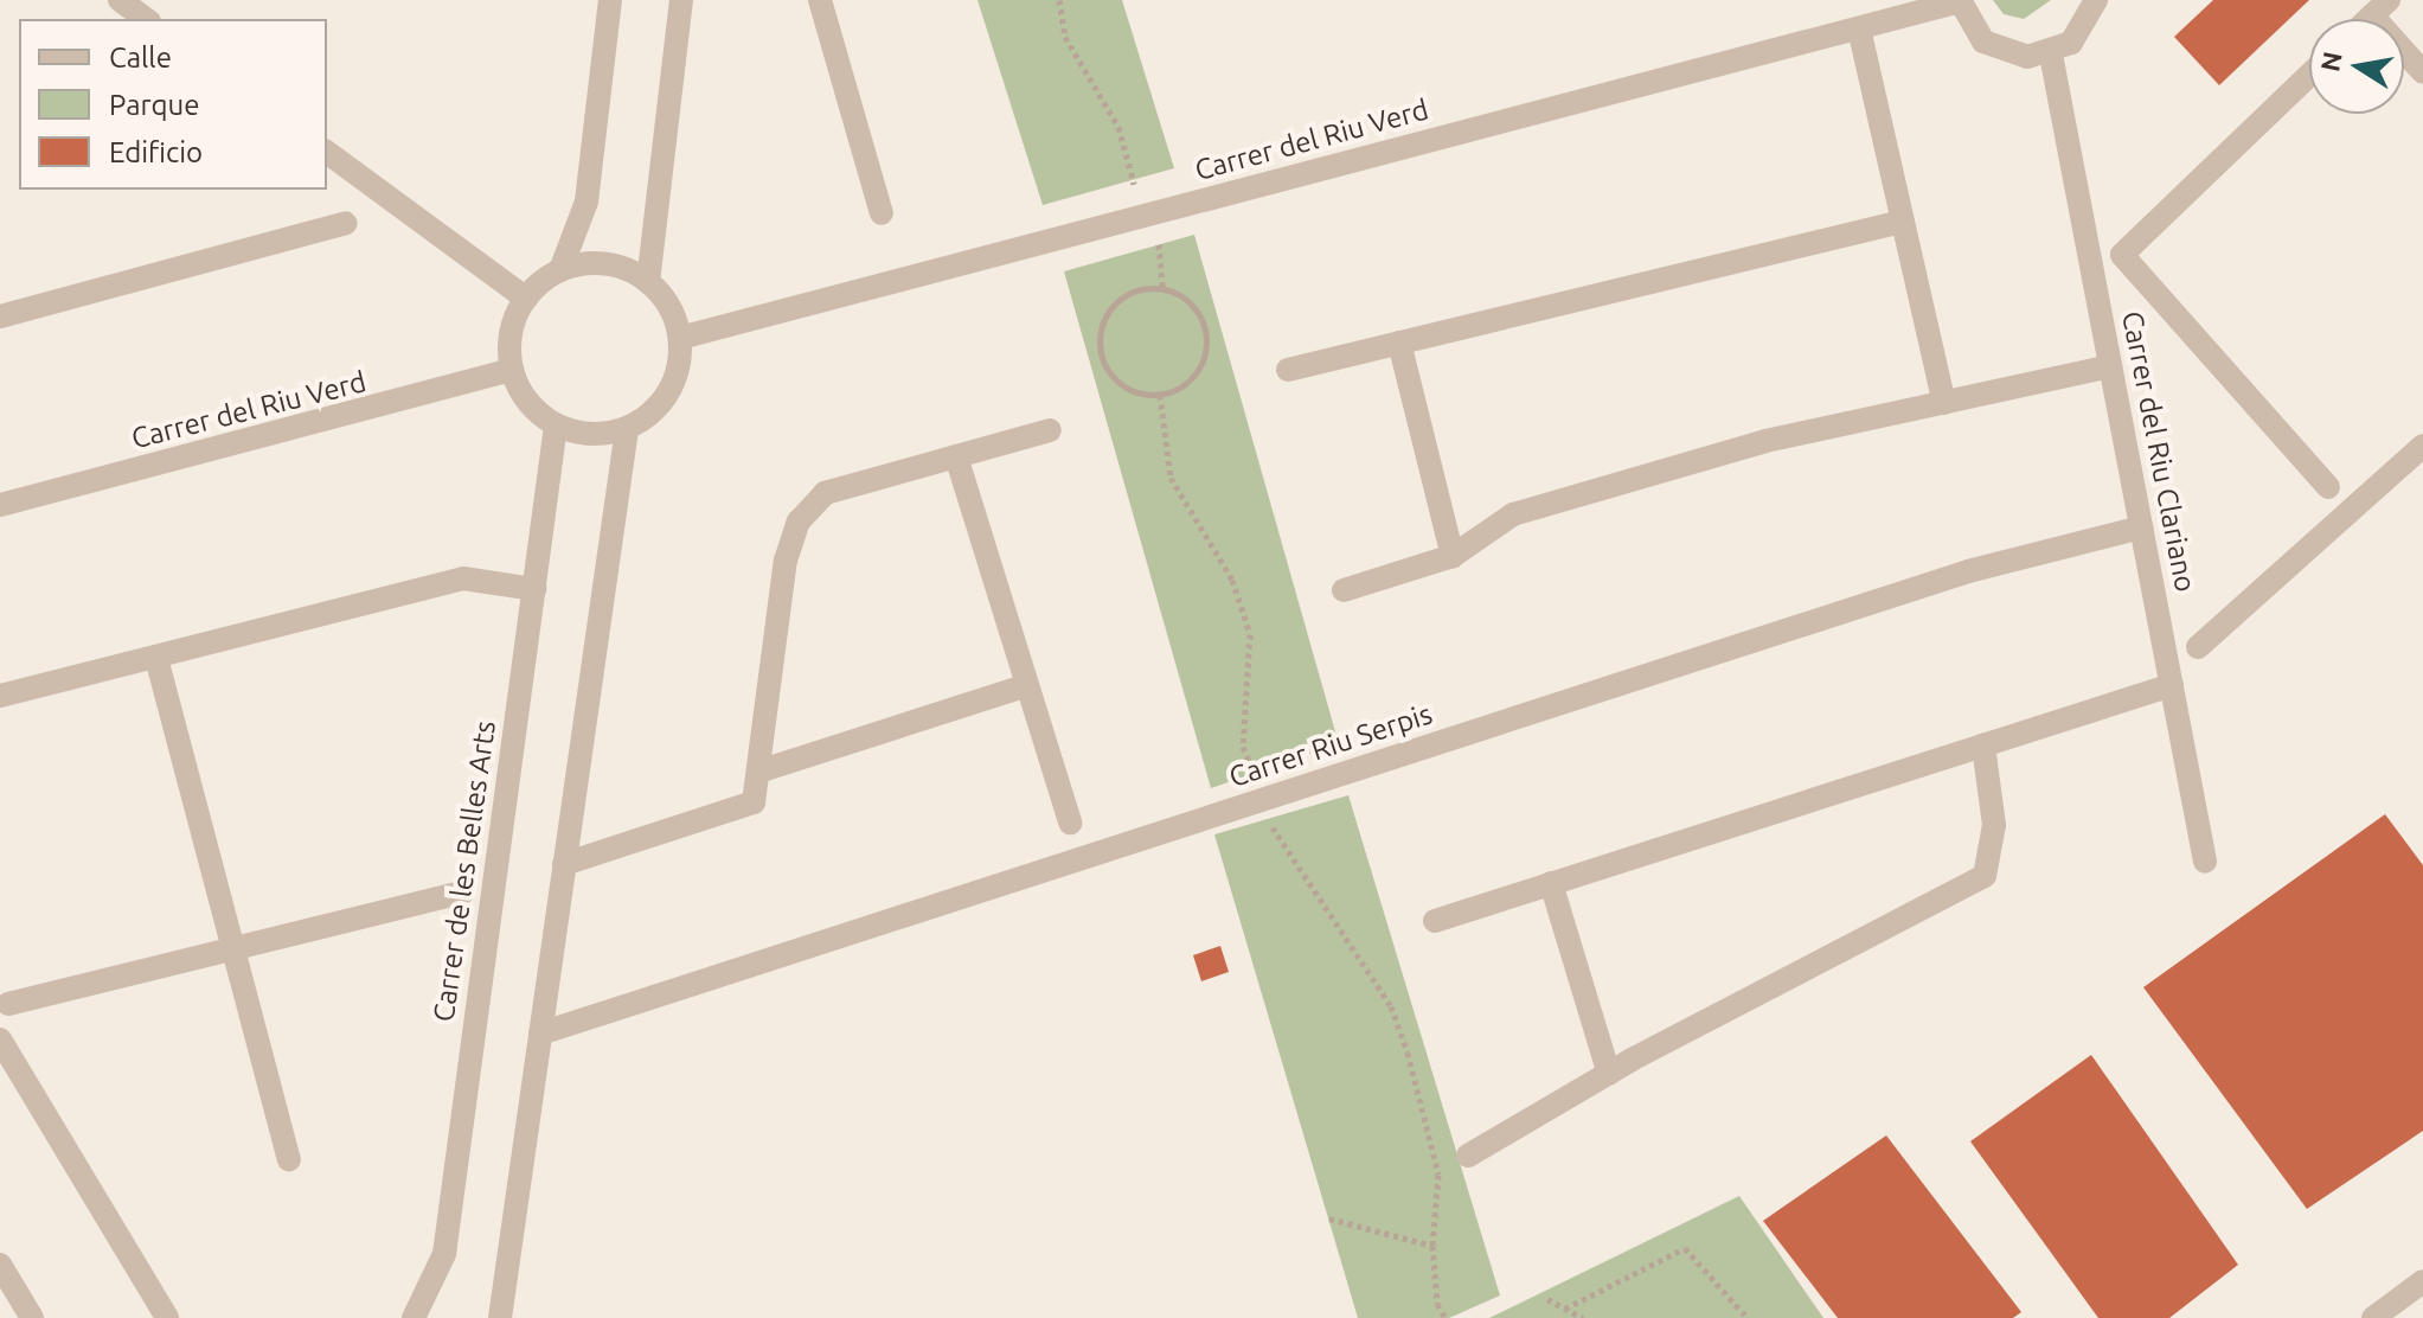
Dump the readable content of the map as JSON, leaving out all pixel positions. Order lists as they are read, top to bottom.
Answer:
{
  "streets": {
    "street": [
      "Carrer del Riu Verd",
      "Carrer del Riu Clariano",
      "Carrer Riu Serpis",
      "Carrer de les Belles Arts"
    ]
  },
  "crossings": [
    ["Carrer del Riu Verd", "Carrer de les Belles Arts"],
    ["Carrer del Riu Clariano", "Carrer Riu Serpis"]
  ],
  "legend": ["Calle", "Parque", "Edificio"],
  "north": "left"
}
